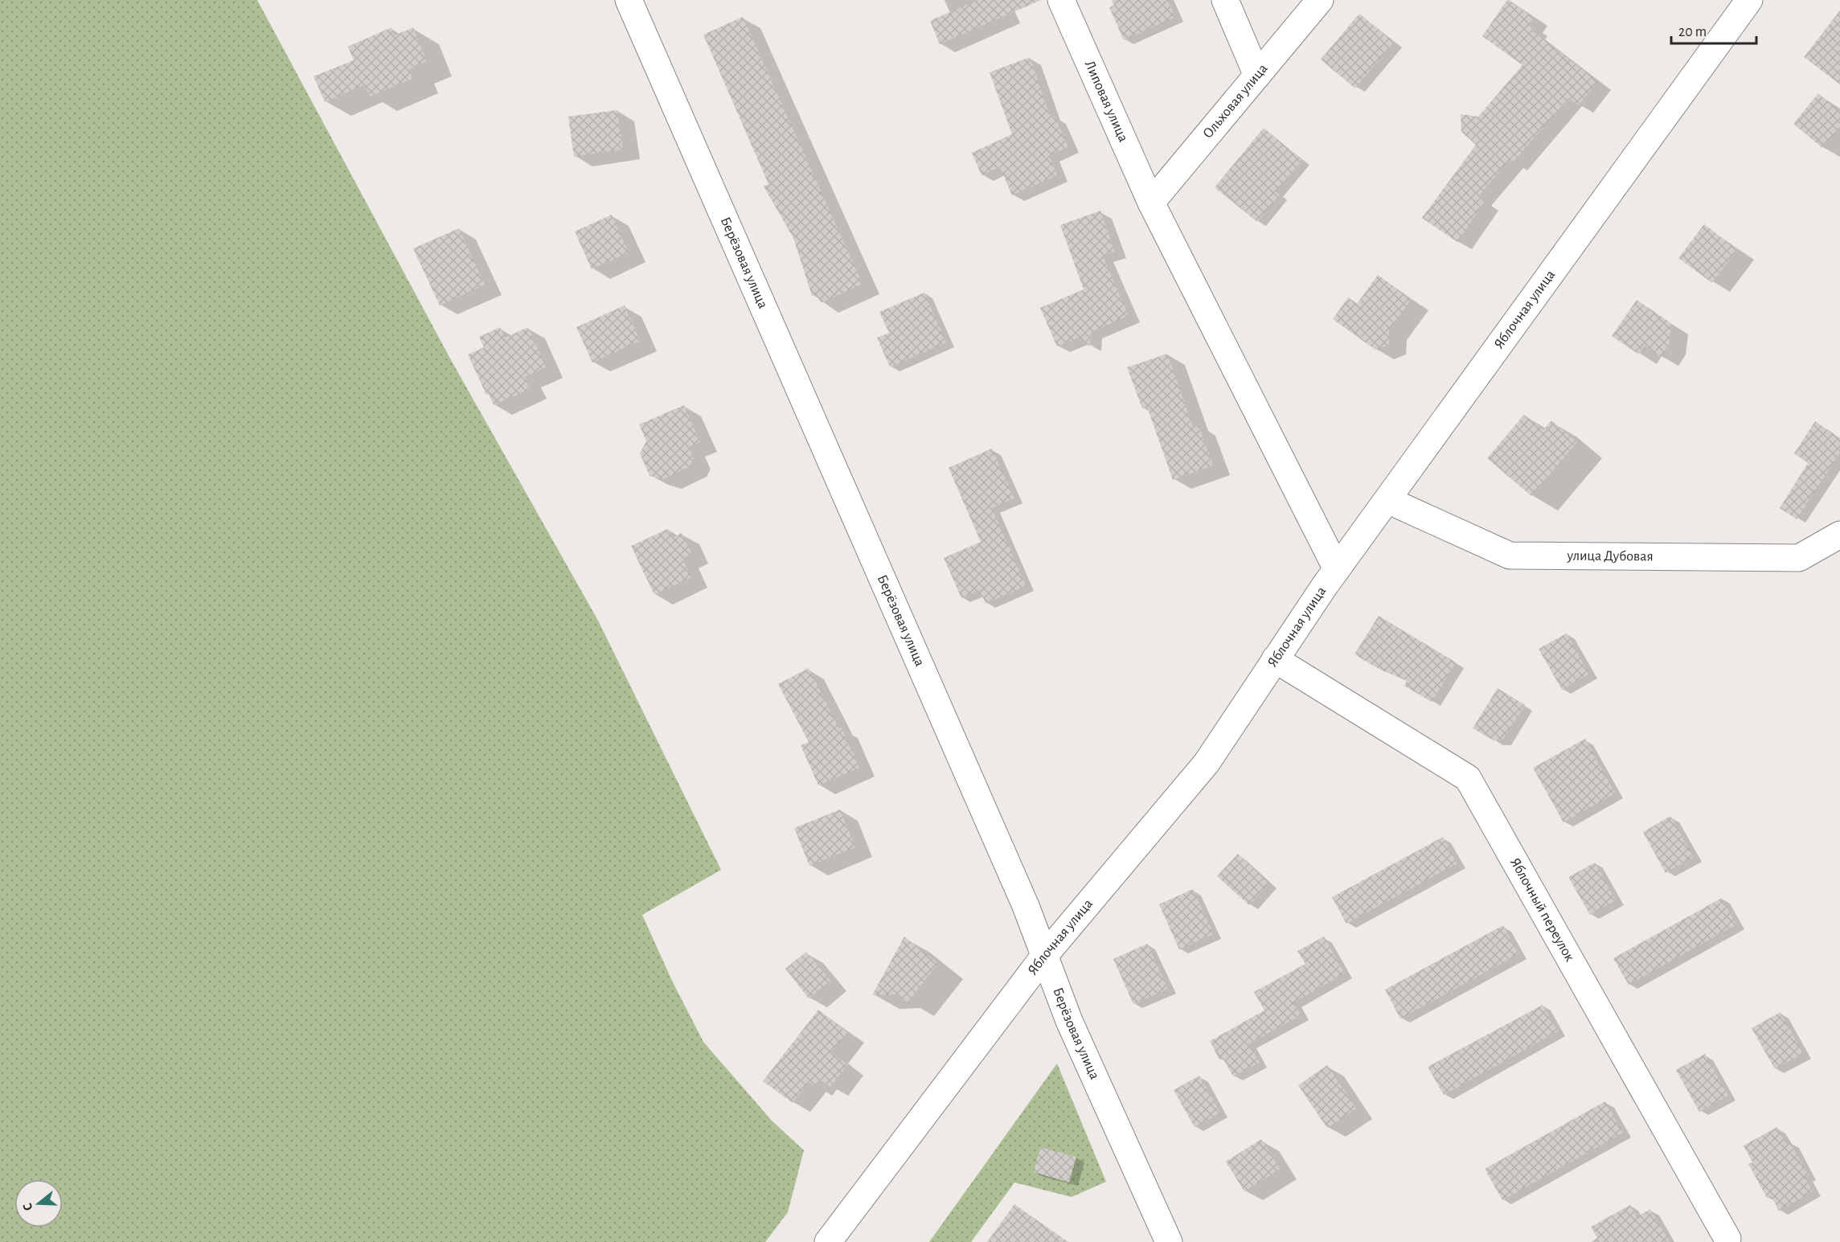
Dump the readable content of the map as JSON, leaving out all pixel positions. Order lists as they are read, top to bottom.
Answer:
{
  "streets": {
    "street": [
      "Липовая улица",
      "Ольховая улица",
      "Берёзовая улица",
      "Яблочная улица",
      "улица Дубовая",
      "Яблочный переулок"
    ]
  },
  "crossings": [
    ["Липовая улица", "Ольховая улица"],
    ["Липовая улица", "Яблочная улица"],
    ["Берёзовая улица", "Яблочная улица"],
    ["Яблочная улица", "улица Дубовая"],
    ["Яблочная улица", "Яблочный переулок"]
  ],
  "scale_bar": "20 m",
  "north": "left"
}
